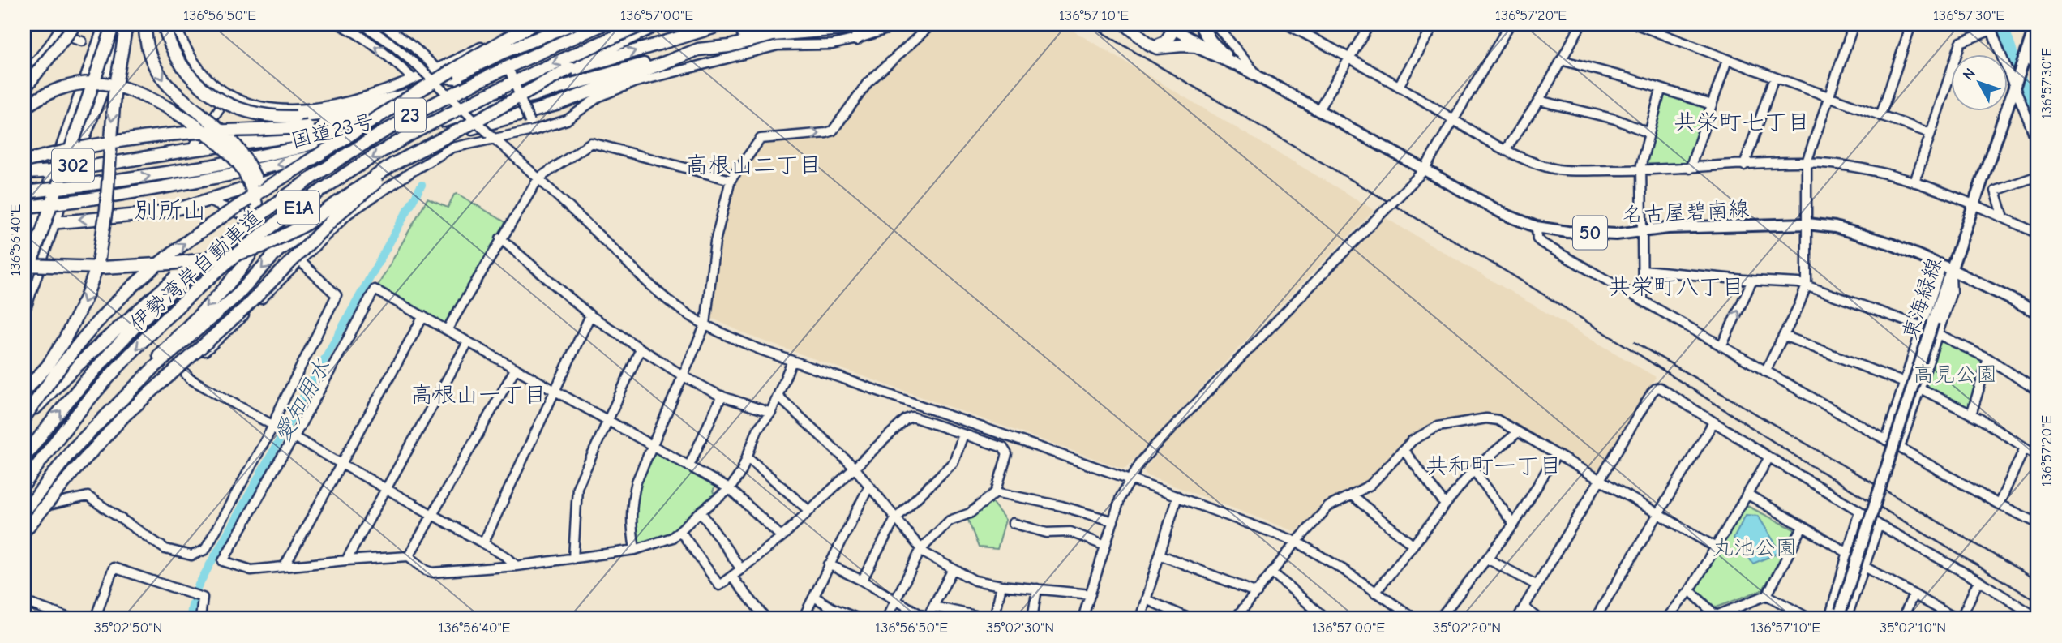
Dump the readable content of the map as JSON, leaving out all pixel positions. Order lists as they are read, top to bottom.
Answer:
{
  "streets": {
    "highway": [
      "23",
      "国道23号",
      "302",
      "E1A",
      "伊勢湾岸自動車道"
    ],
    "main road": ["名古屋碧南線", "50", "東海緑線"]
  },
  "crossings": [
    ["名古屋碧南線", "東海緑線"]
  ],
  "districts": [
    "共栄町七丁目",
    "高根山二丁目",
    "別所山",
    "共栄町八丁目",
    "高根山一丁目",
    "共和町一丁目"
  ],
  "water": ["愛知用水"],
  "parks": ["高見公園", "丸池公園"],
  "north": "top left",
  "coordinates": [
    "136°56'50\"E",
    "136°57'00\"E",
    "136°57'10\"E",
    "136°57'20\"E",
    "136°57'30\"E",
    "136°56'40\"E",
    "35°02'50\"N",
    "35°02'30\"N",
    "35°02'20\"N",
    "35°02'10\"N"
  ]
}
